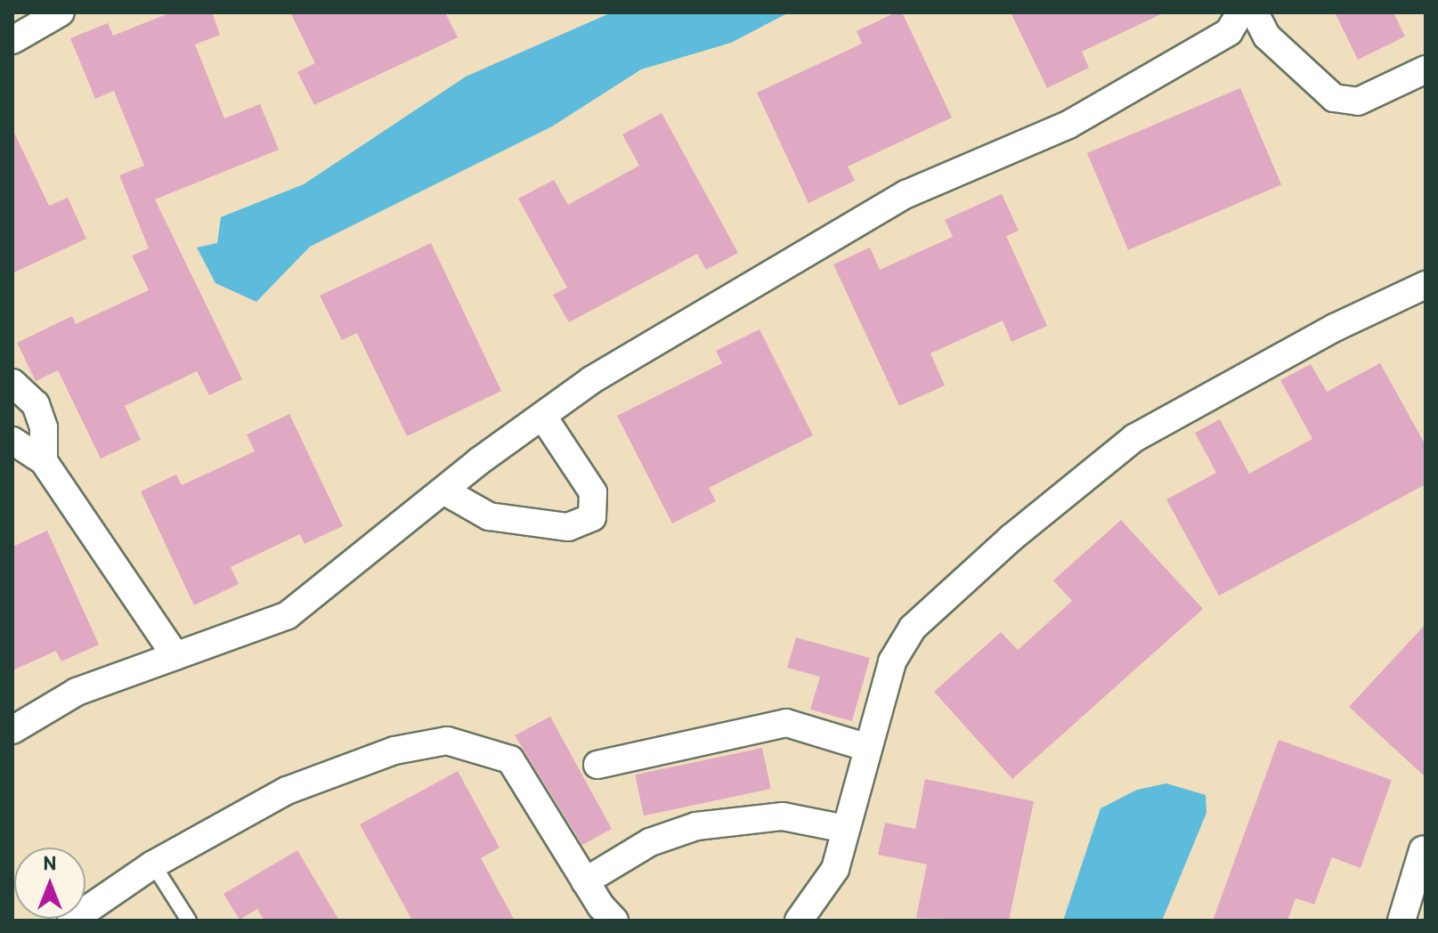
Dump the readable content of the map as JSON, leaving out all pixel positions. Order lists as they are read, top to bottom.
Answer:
{
  "north": "top"
}
